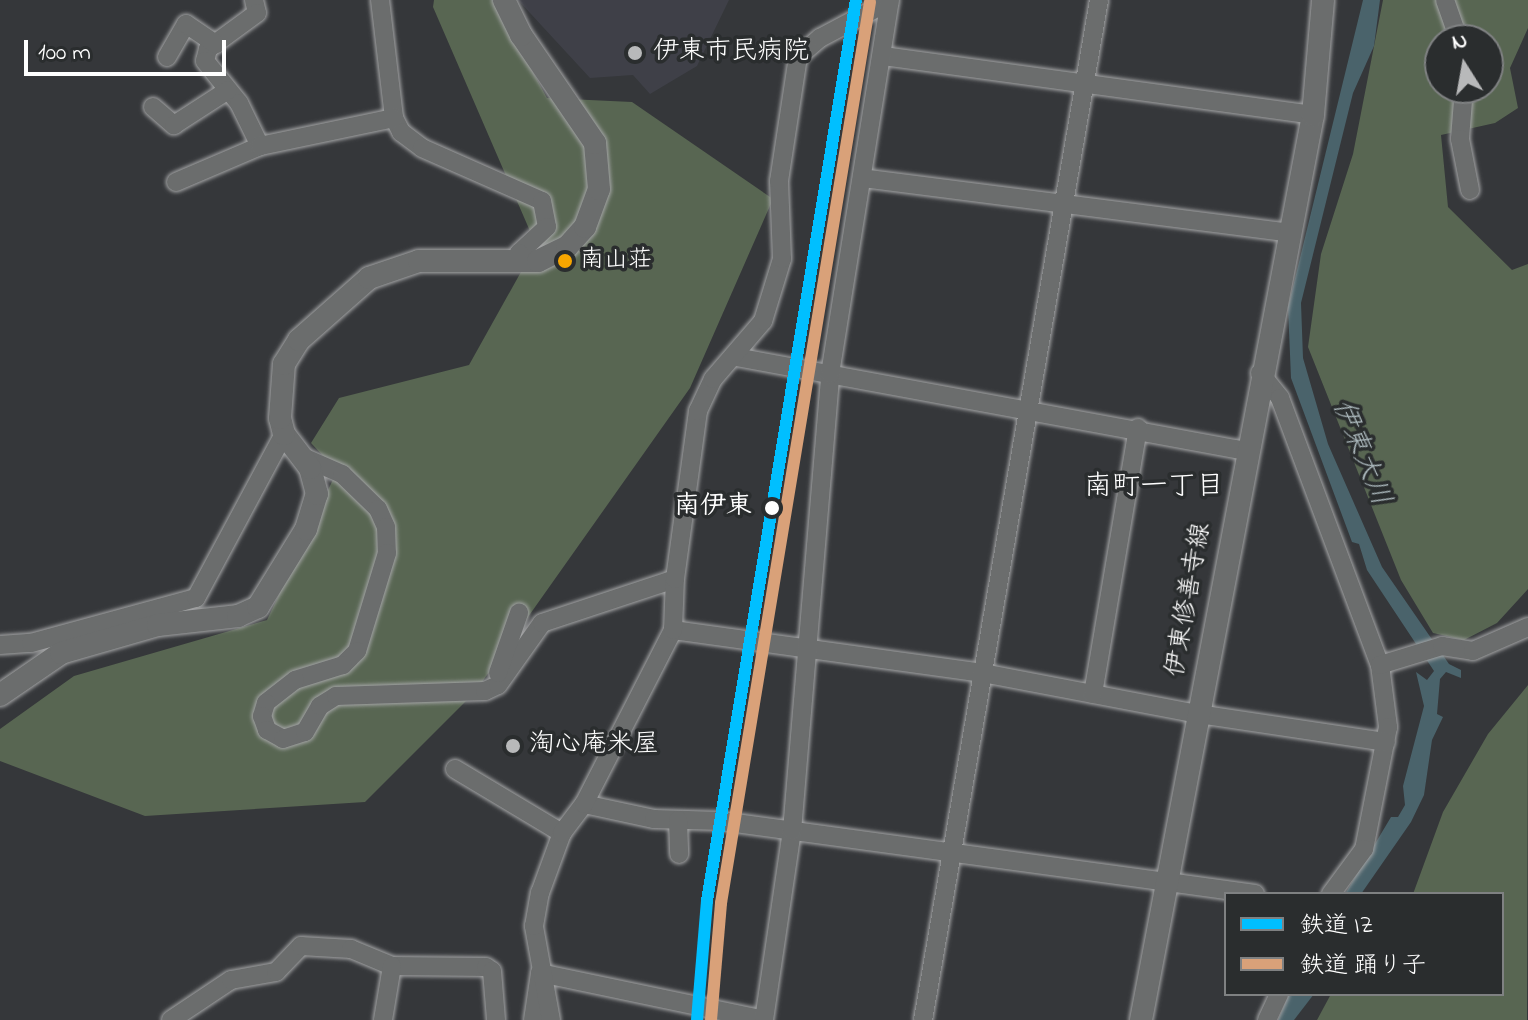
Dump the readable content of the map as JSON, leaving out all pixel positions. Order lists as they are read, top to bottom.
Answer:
{
  "streets": {
    "main road": ["伊東修善寺線"]
  },
  "districts": ["南町一丁目"],
  "water": ["伊東大川"],
  "places": [
    "伊東市民病院",
    "南山荘",
    "南伊東",
    "淘心庵米屋"
  ],
  "lines": ["rail line IZ", "rail line 踊り子"],
  "legend": ["鉄道 IZ", "鉄道 踊り子"],
  "scale_bar": "100 m",
  "north": "top"
}
